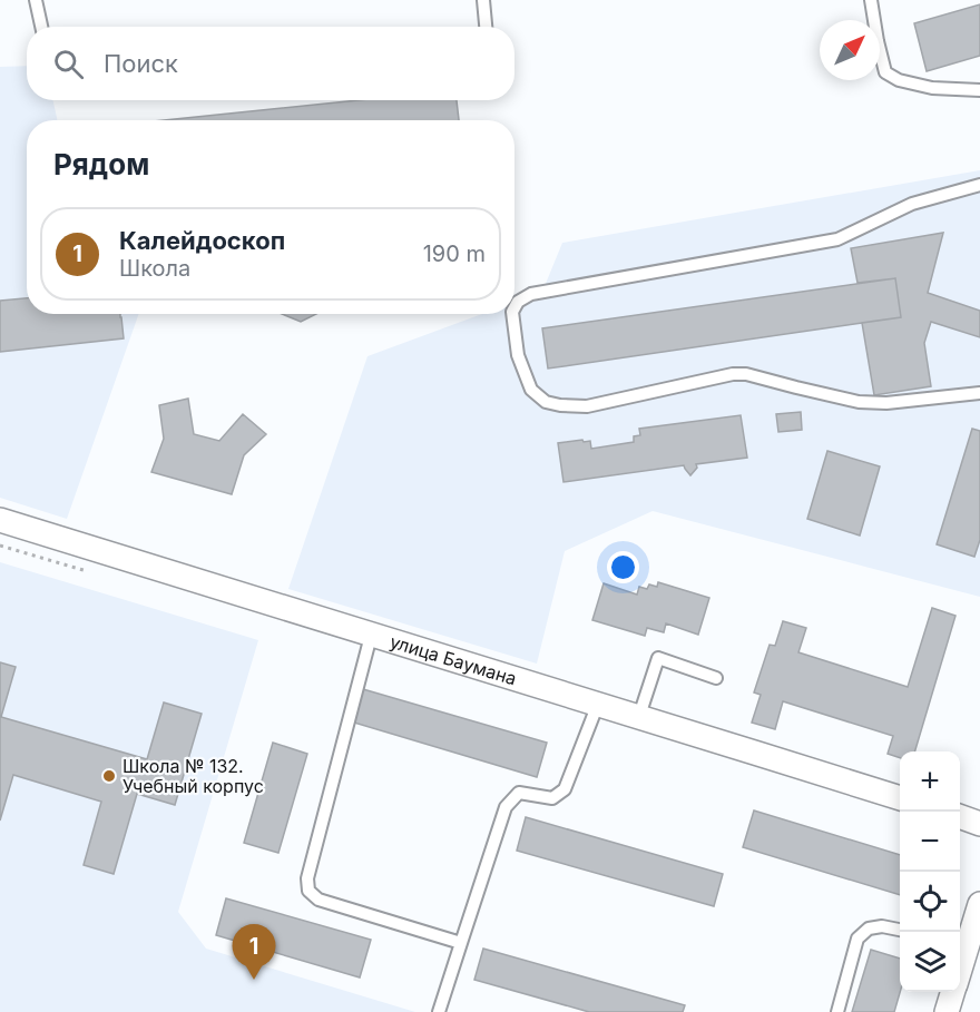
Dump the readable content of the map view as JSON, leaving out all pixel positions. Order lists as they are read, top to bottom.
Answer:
{
  "streets": {
    "street": ["улица Баумана"]
  },
  "places": ["Школа № 132. Учебный корпус"],
  "north": "top right",
  "page": {
    "search": "Поиск",
    "heading": "Рядом",
    "list": [
      {
        "mark": "1",
        "name": "Калейдоскоп",
        "note": "Школа",
        "value": "190 m"
      }
    ],
    "map_buttons": ["+", "−"],
    "pins": "1"
  }
}
